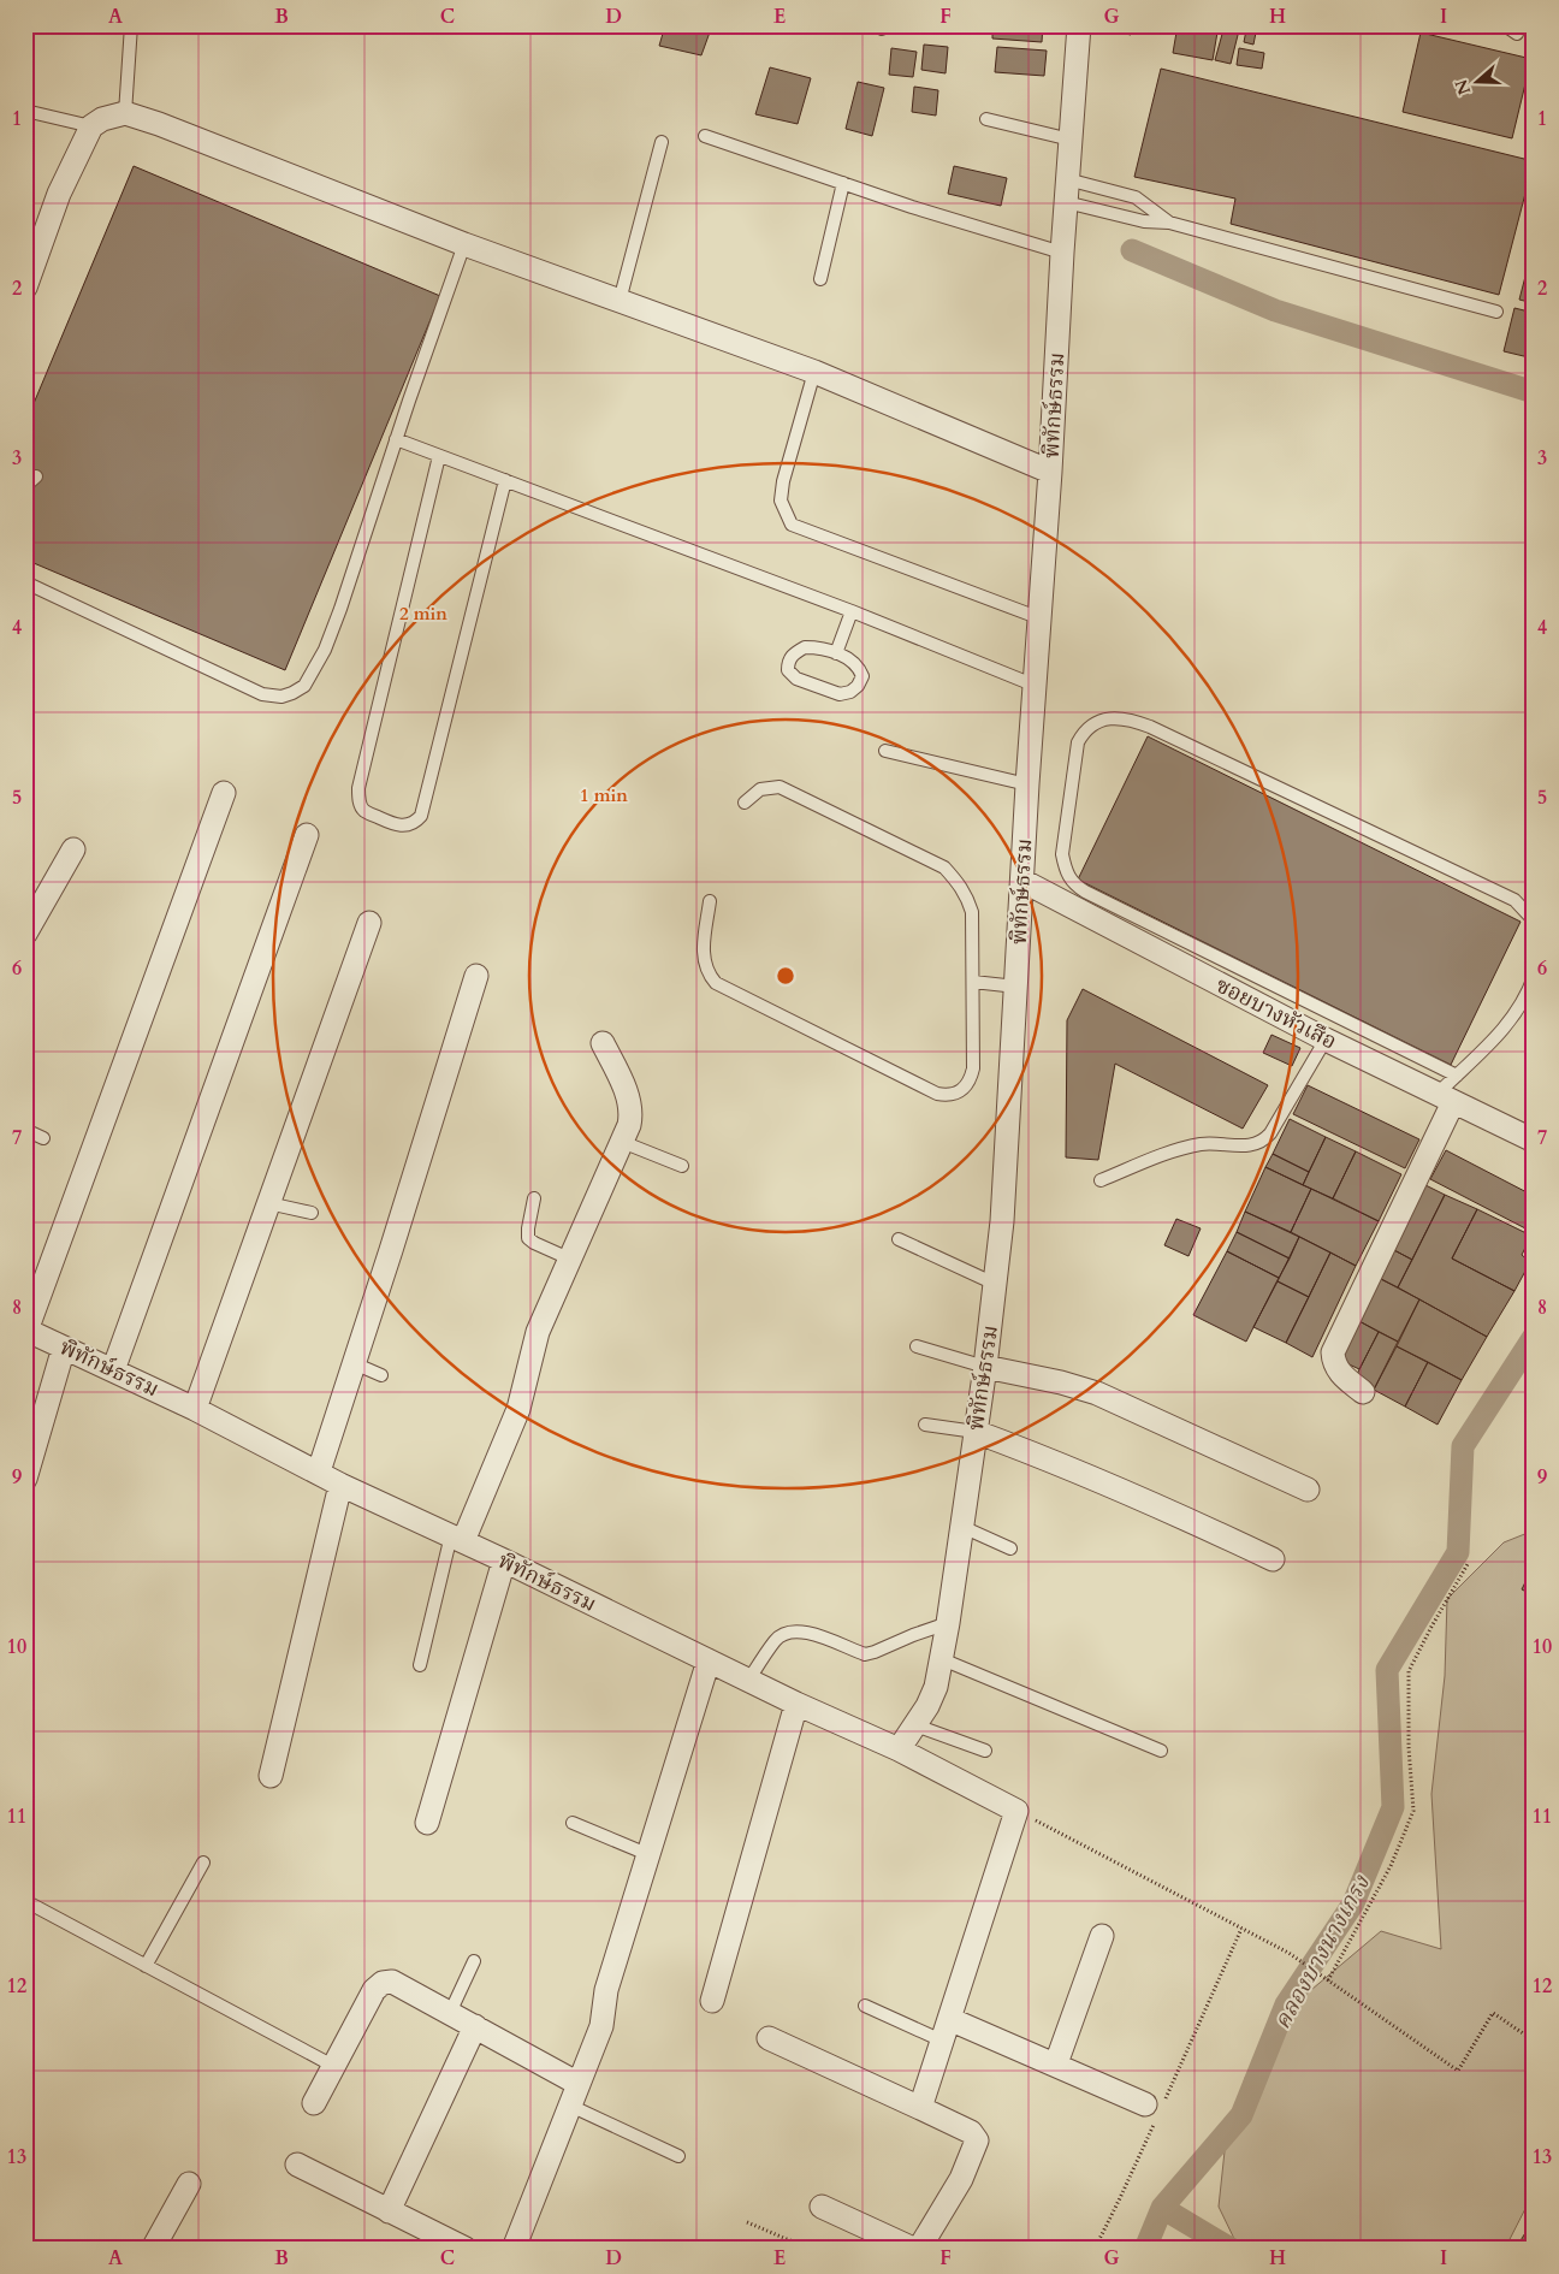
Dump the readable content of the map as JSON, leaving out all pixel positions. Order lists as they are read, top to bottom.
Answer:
{
  "streets": {
    "street": ["พิทักษ์ธรรม", "ซอยบางหัวเสือ"]
  },
  "crossings": [
    ["พิทักษ์ธรรม", "ซอยบางหัวเสือ"]
  ],
  "water": ["คลองบางนางเกรง"],
  "north": "left",
  "grid": {
    "columns": [
      "A",
      "B",
      "C",
      "D",
      "E",
      "F",
      "G",
      "H",
      "I"
    ],
    "rows": [
      "1",
      "2",
      "3",
      "4",
      "5",
      "6",
      "7",
      "8",
      "9",
      "10",
      "11",
      "12",
      "13"
    ]
  },
  "rings": ["2 min", "1 min"]
}
